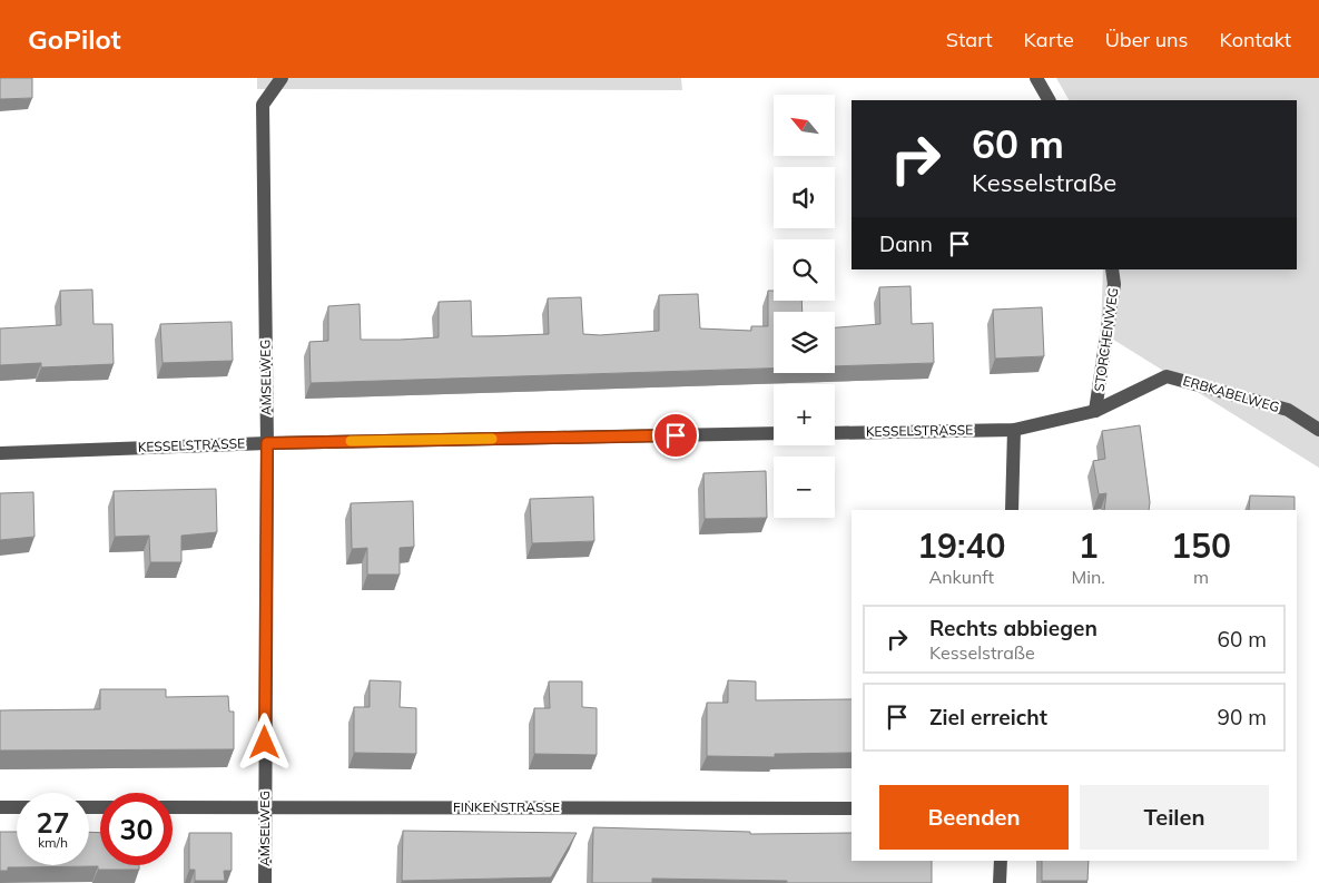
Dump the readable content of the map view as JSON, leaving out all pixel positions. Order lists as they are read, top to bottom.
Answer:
{
  "streets": {
    "street": [
      "STORCHENWEG",
      "AMSELWEG",
      "ERBKABELWEG",
      "KESSELSTRASSE",
      "FINKENSTRASSE"
    ]
  },
  "crossings": [
    ["STORCHENWEG", "ERBKABELWEG"],
    ["AMSELWEG", "KESSELSTRASSE"],
    ["AMSELWEG", "FINKENSTRASSE"],
    ["ERBKABELWEG", "KESSELSTRASSE"]
  ],
  "north": "top left",
  "page": {
    "header": "GoPilot",
    "nav": [
      "Start",
      "Karte",
      "Über uns",
      "Kontakt"
    ],
    "map_buttons": ["+", "−"],
    "turn": ["60 m", "Kesselstraße"],
    "then": "Dann",
    "eta": [
      "19:40",
      "Ankunft",
      "1",
      "Min.",
      "150",
      "m"
    ],
    "list": [
      {
        "name": "Rechts abbiegen",
        "note": "Kesselstraße",
        "value": "60 m"
      },
      {
        "name": "Ziel erreicht",
        "value": "90 m"
      }
    ],
    "buttons": ["Beenden", "Teilen"],
    "speed": "27 km/h",
    "limit": "30"
  }
}
